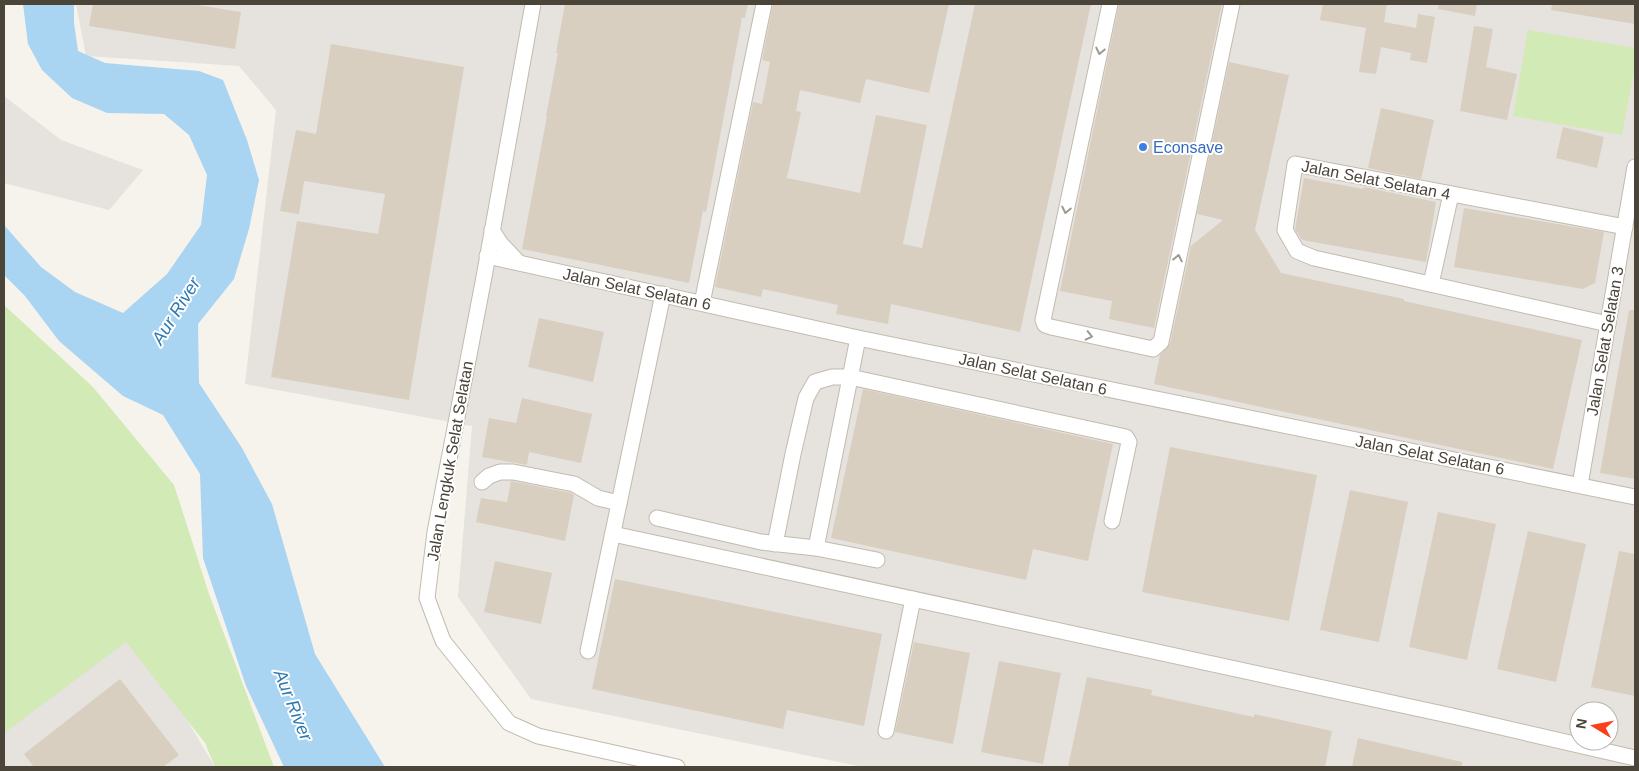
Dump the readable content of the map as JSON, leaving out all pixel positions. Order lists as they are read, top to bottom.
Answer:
{
  "streets": {
    "street": [
      "Jalan Selat Selatan 4",
      "Jalan Selat Selatan 6",
      "Jalan Selat Selatan 3",
      "Jalan Lengkuk Selat Selatan"
    ]
  },
  "crossings": [
    ["Jalan Selat Selatan 4", "Jalan Selat Selatan 3"],
    ["Jalan Selat Selatan 6", "Jalan Selat Selatan 3"],
    ["Jalan Selat Selatan 6", "Jalan Lengkuk Selat Selatan"]
  ],
  "water": ["Aur River"],
  "places": ["Econsave"],
  "north": "left"
}
